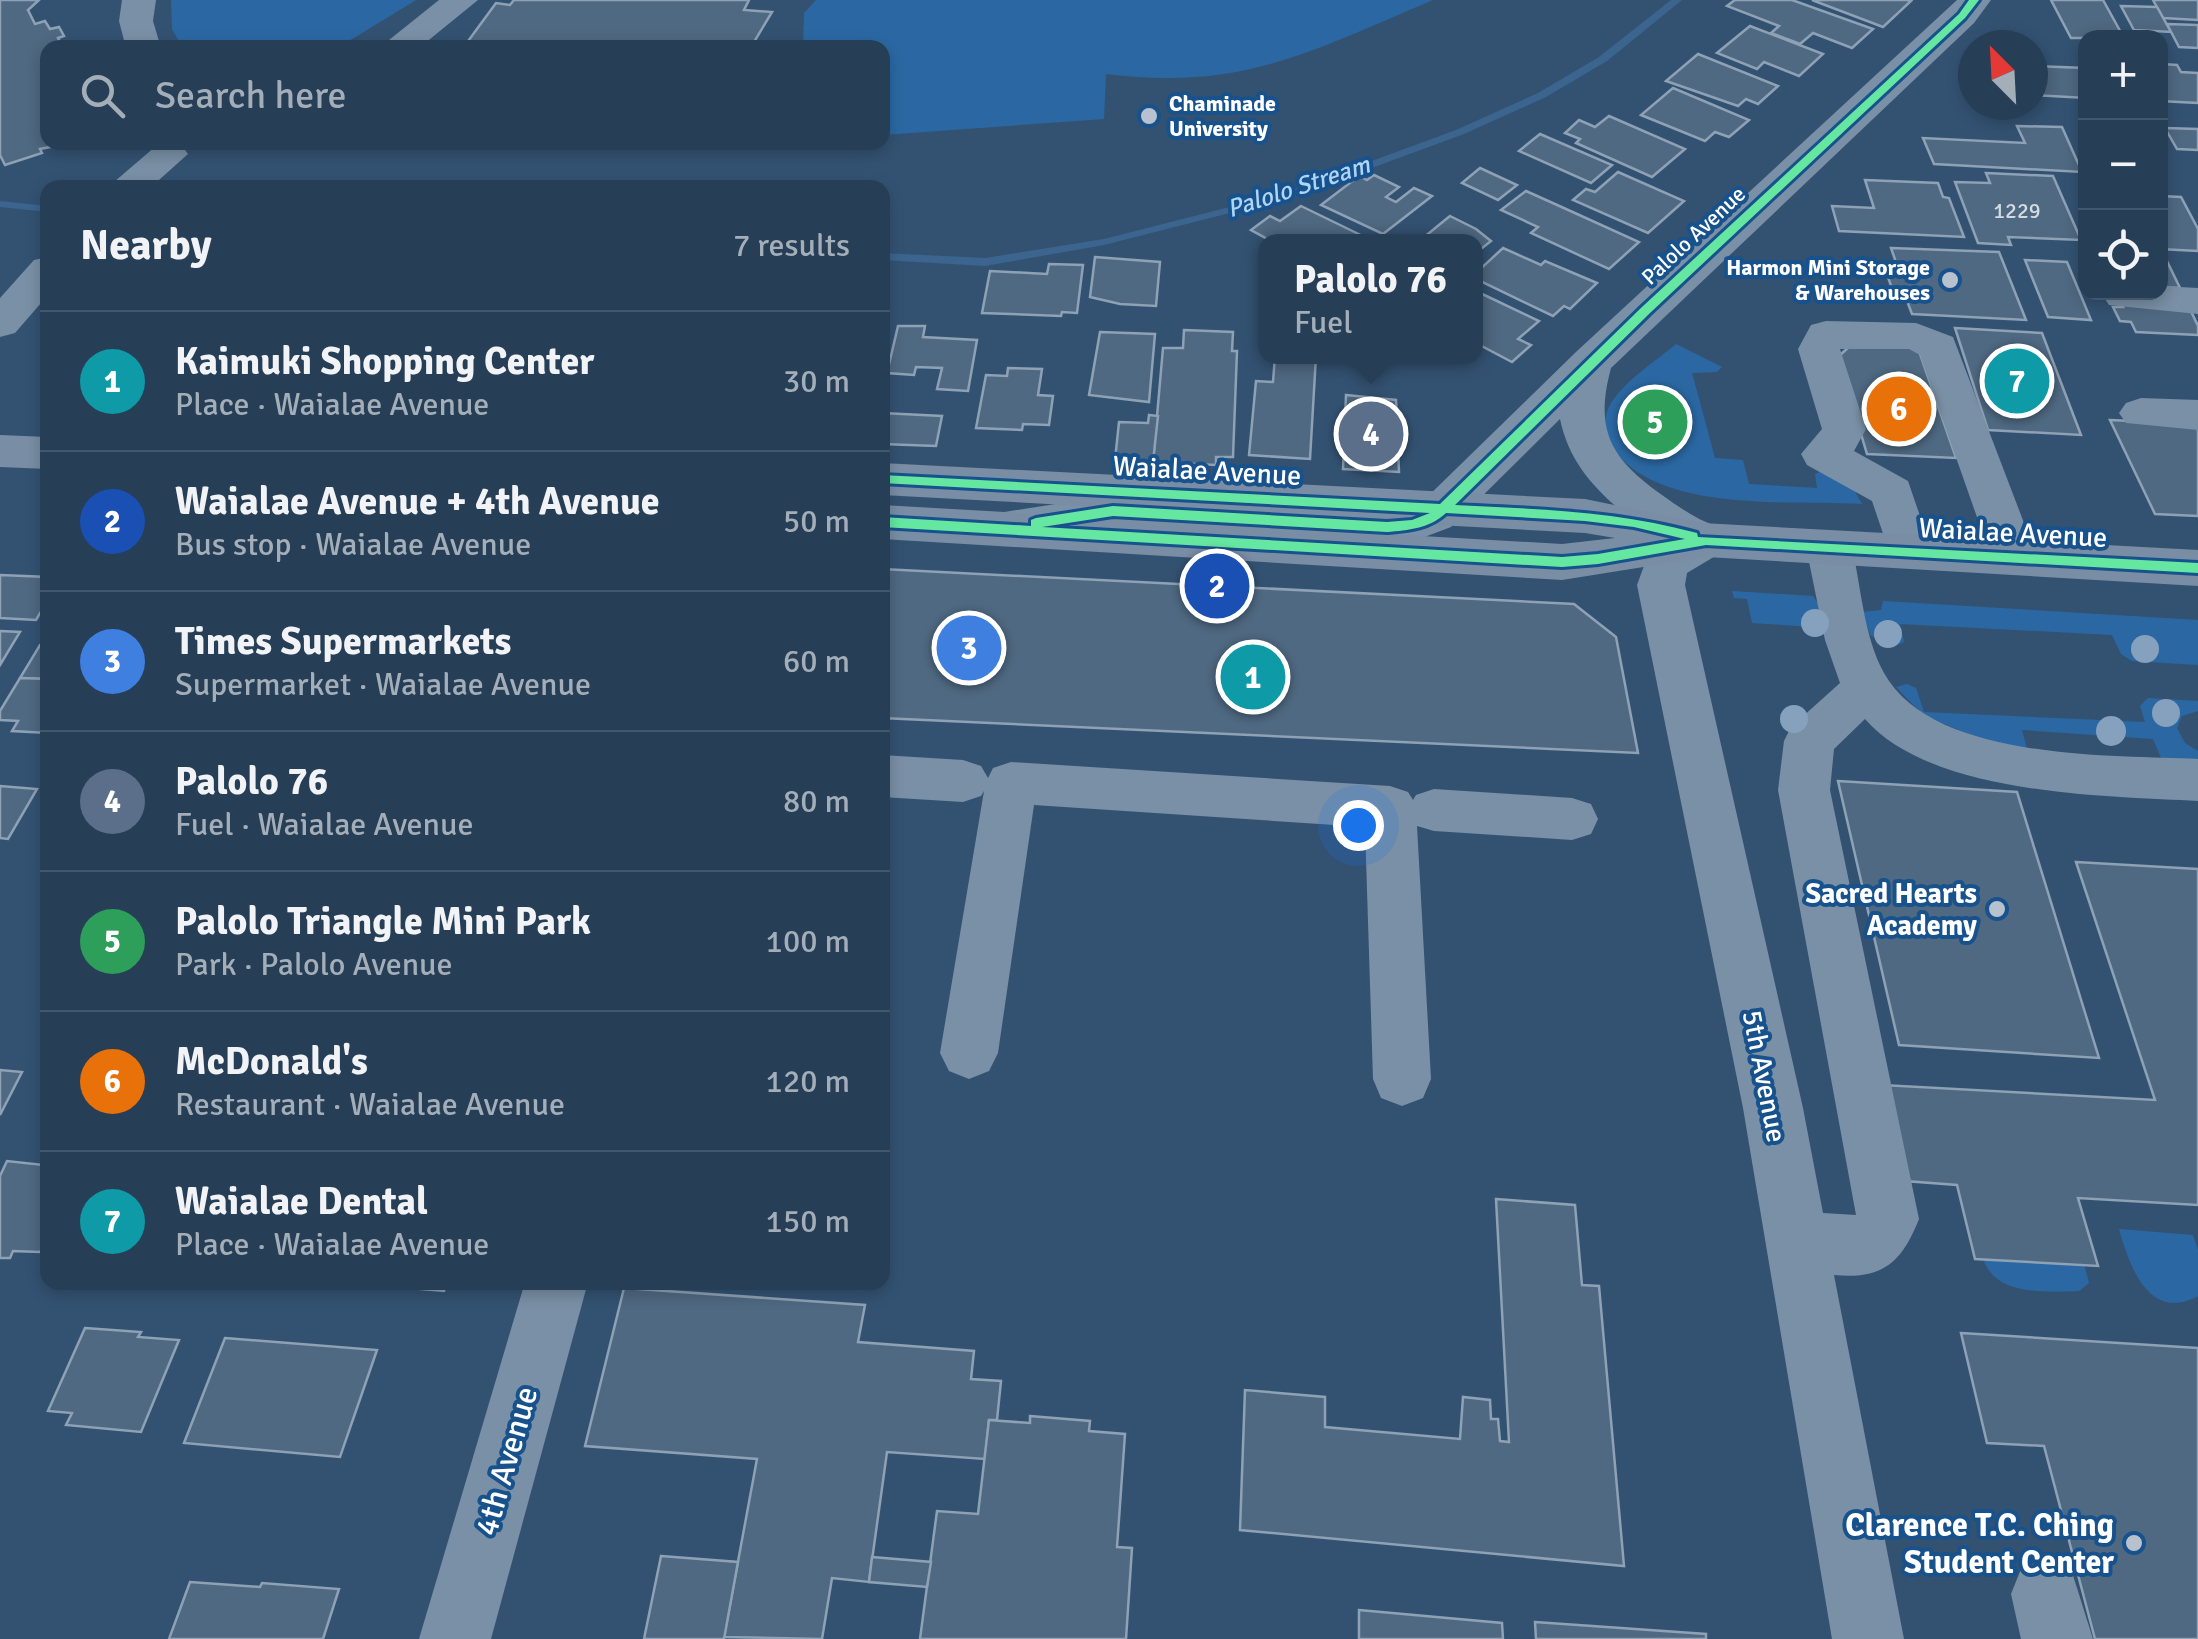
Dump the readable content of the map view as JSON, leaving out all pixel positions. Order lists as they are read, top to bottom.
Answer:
{
  "streets": {
    "main road": ["Waialae Avenue"],
    "street": ["Palolo Avenue", "5th Avenue", "4th Avenue"]
  },
  "crossings": [
    ["Palolo Avenue", "Waialae Avenue"],
    ["Waialae Avenue", "5th Avenue"]
  ],
  "water": ["Palolo Stream"],
  "places": [
    "Chaminade University",
    "Harmon Mini Storage & Warehouses",
    "Sacred Hearts Academy",
    "Clarence T.C. Ching Student Center"
  ],
  "house_numbers": ["1229"],
  "north": "top left",
  "page": {
    "map_buttons": ["+", "−"],
    "search": "Search here",
    "heading": ["Nearby", "7 results"],
    "popup": ["Palolo 76", "Fuel"],
    "list": [
      {
        "mark": "1",
        "name": "Kaimuki Shopping Center",
        "note": "Place · Waialae Avenue",
        "value": "30 m"
      },
      {
        "mark": "2",
        "name": "Waialae Avenue + 4th Avenue",
        "note": "Bus stop · Waialae Avenue",
        "value": "50 m"
      },
      {
        "mark": "3",
        "name": "Times Supermarkets",
        "note": "Supermarket · Waialae Avenue",
        "value": "60 m"
      },
      {
        "mark": "4",
        "name": "Palolo 76",
        "note": "Fuel · Waialae Avenue",
        "value": "80 m"
      },
      {
        "mark": "5",
        "name": "Palolo Triangle Mini Park",
        "note": "Park · Palolo Avenue",
        "value": "100 m"
      },
      {
        "mark": "6",
        "name": "McDonald's",
        "note": "Restaurant · Waialae Avenue",
        "value": "120 m"
      },
      {
        "mark": "7",
        "name": "Waialae Dental",
        "note": "Place · Waialae Avenue",
        "value": "150 m"
      }
    ],
    "pins": [
      "7",
      "6",
      "5",
      "4",
      "2",
      "3",
      "1"
    ]
  }
}
